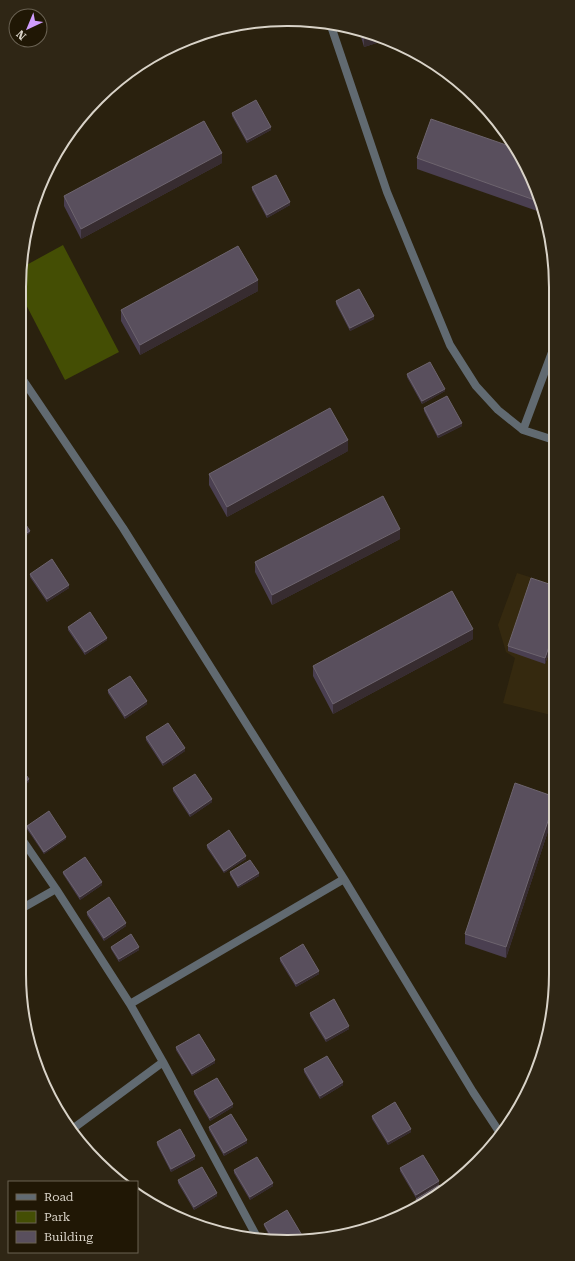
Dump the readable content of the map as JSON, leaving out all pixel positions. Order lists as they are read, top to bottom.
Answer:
{
  "legend": ["Road", "Park", "Building"],
  "north": "bottom left"
}
